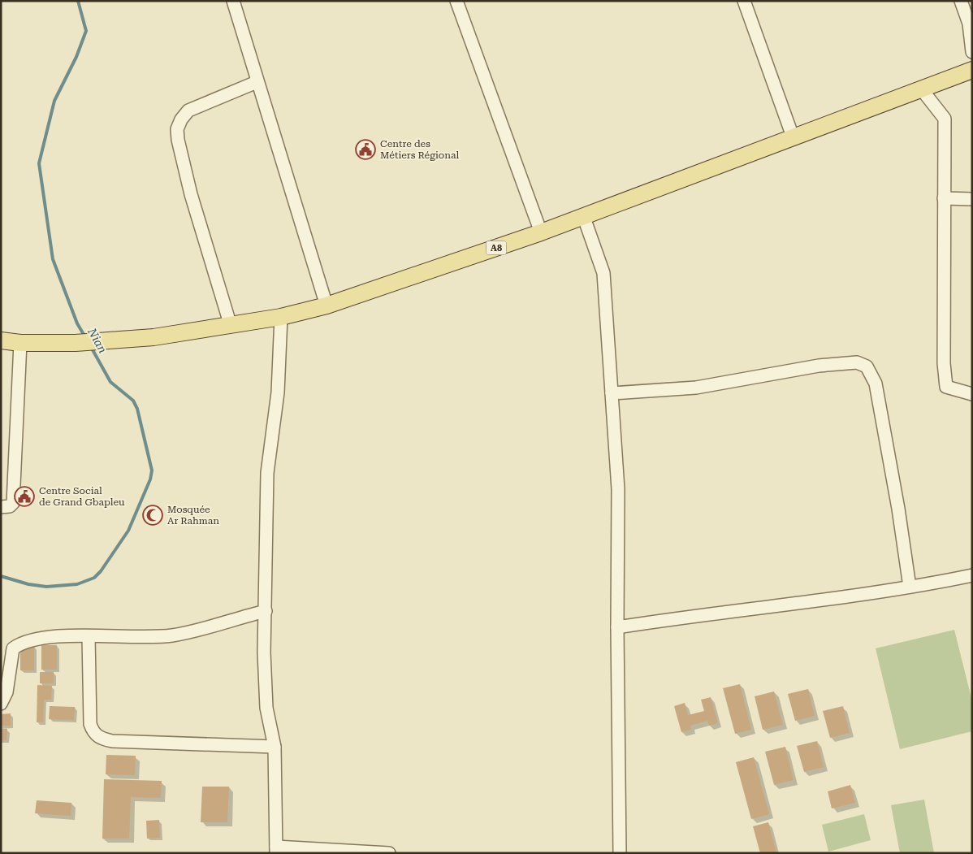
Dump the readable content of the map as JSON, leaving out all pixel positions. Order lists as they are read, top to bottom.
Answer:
{
  "streets": {
    "main road": ["A8"]
  },
  "water": ["Nian"],
  "places": {
    "public building": ["Centre des Métiers Régional", "Centre Social de Grand Gbapleu"],
    "mosque": ["Mosquée Ar Rahman"]
  }
}
